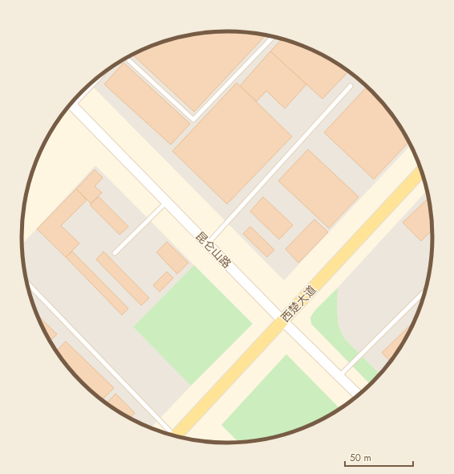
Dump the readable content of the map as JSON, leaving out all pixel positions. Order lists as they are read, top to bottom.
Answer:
{
  "streets": {
    "main road": ["西楚大道"],
    "street": ["昆仑山路"]
  },
  "crossings": [
    ["昆仑山路", "西楚大道"]
  ],
  "scale_bar": "50 m"
}
